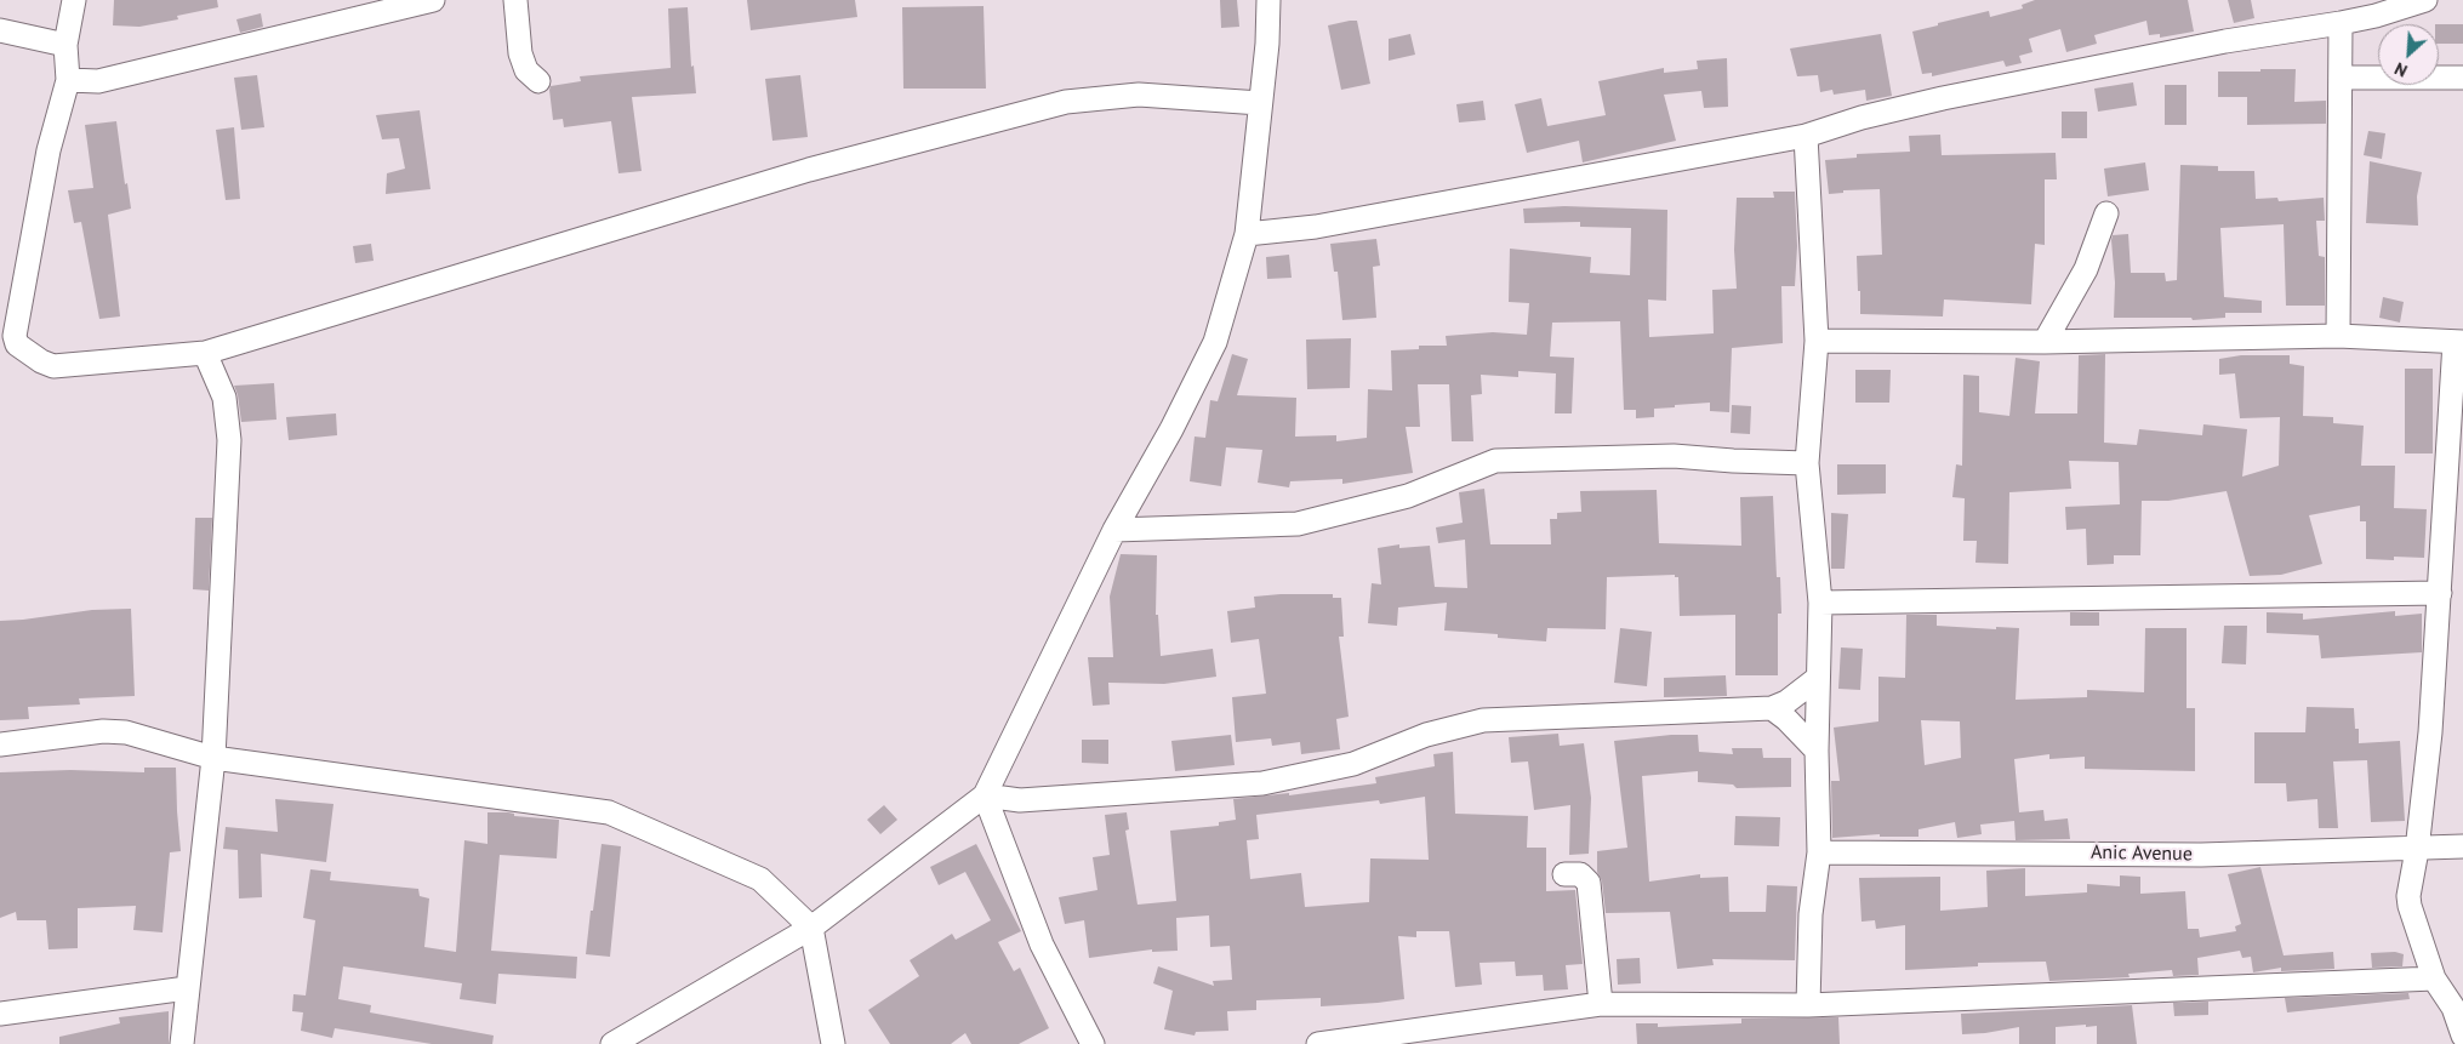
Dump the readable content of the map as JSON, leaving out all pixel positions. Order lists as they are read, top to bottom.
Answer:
{
  "streets": {
    "street": ["Anic Avenue"]
  },
  "north": "bottom left"
}
